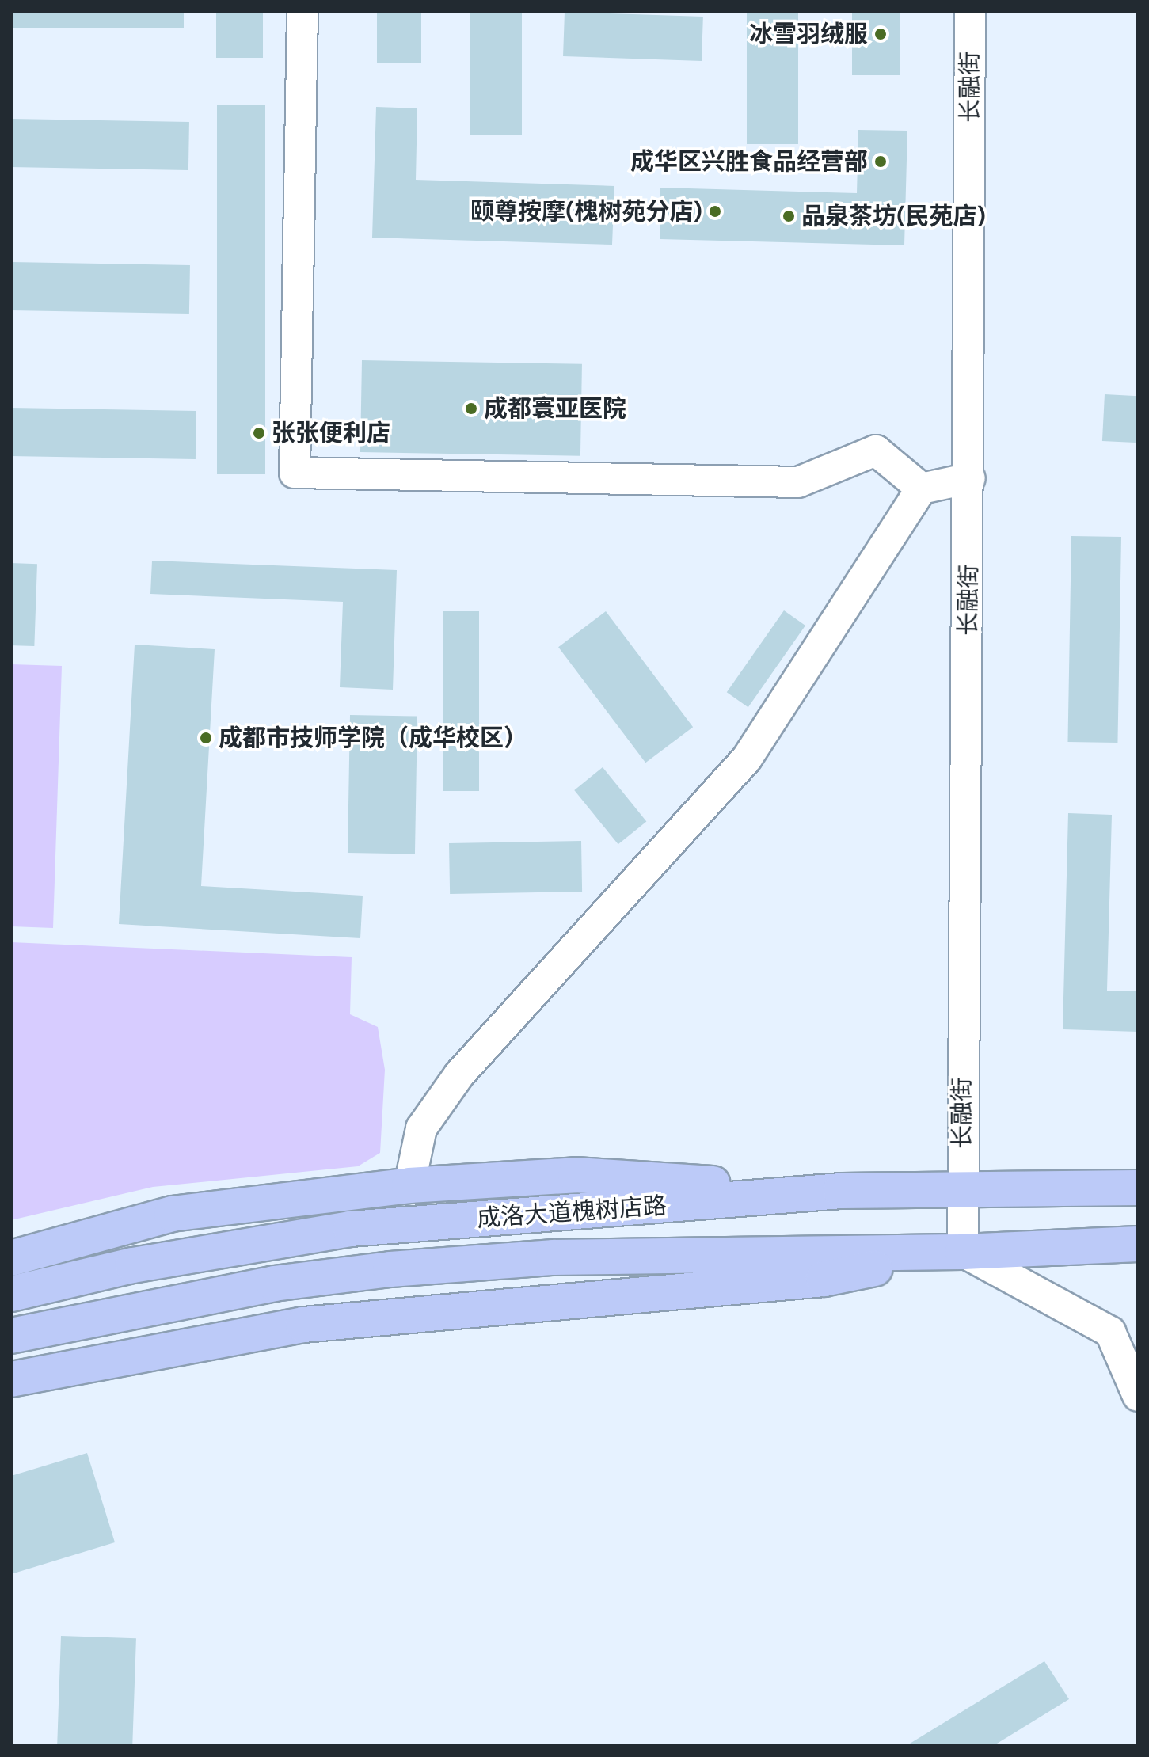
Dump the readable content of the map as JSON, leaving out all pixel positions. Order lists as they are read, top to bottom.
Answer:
{
  "streets": {
    "main road": ["成洛大道槐树店路"],
    "street": ["长融街"]
  },
  "crossings": [
    ["长融街", "成洛大道槐树店路"]
  ],
  "places": [
    "冰雪羽绒服",
    "成华区兴胜食品经营部",
    "颐尊按摩(槐树苑分店)",
    "品泉茶坊(民苑店)",
    "成都寰亚医院",
    "张张便利店",
    "成都市技师学院（成华校区）"
  ]
}
